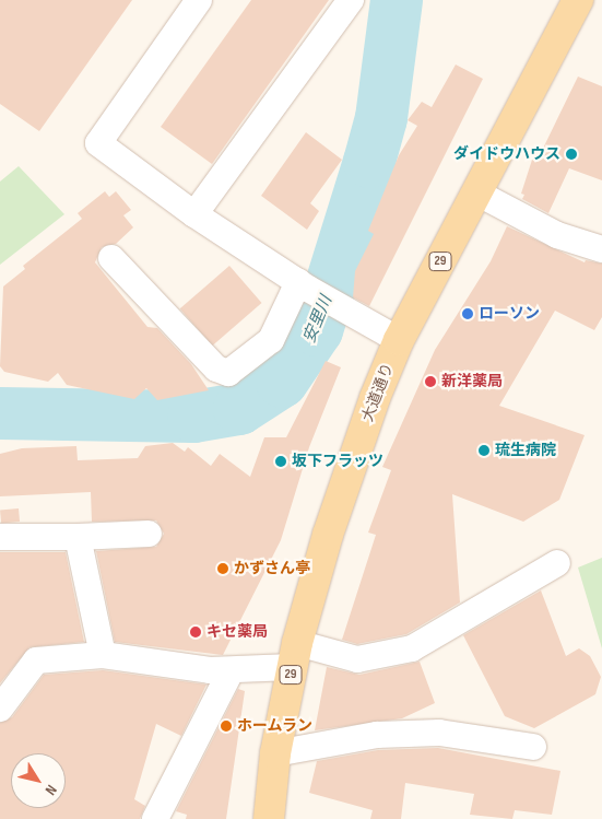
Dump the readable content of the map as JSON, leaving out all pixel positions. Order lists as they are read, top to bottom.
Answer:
{
  "streets": {
    "main road": ["29", "大道通り"]
  },
  "water": ["安里川"],
  "places": [
    "ダイドウハウス",
    "ローソン",
    "新洋薬局",
    "琉生病院",
    "坂下フラッツ",
    "かずさん亭",
    "キセ薬局",
    "ホームラン"
  ],
  "north": "bottom right"
}
